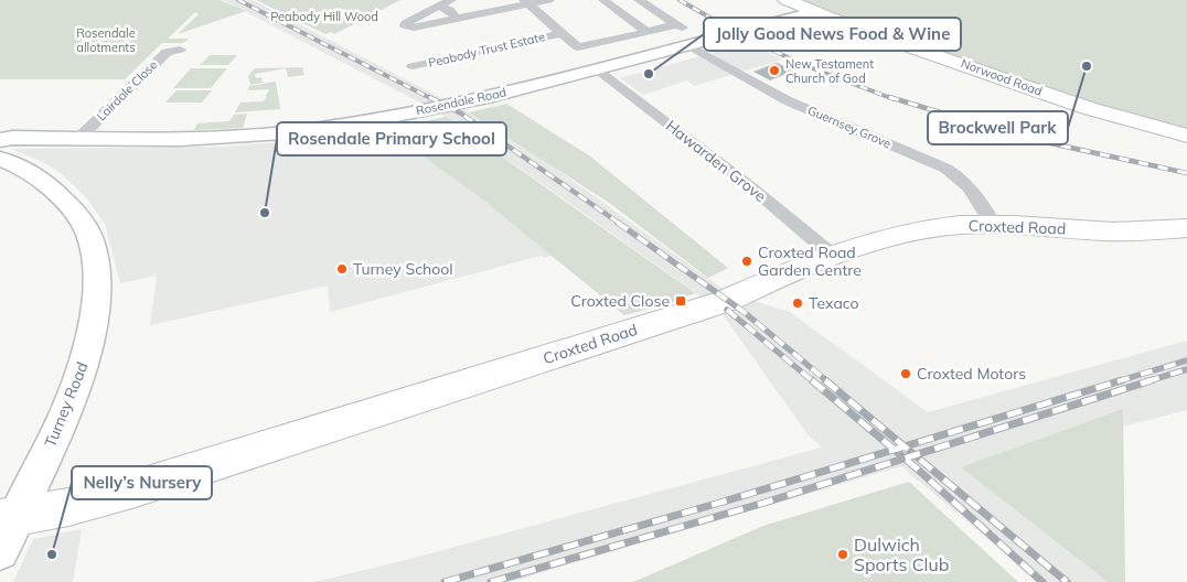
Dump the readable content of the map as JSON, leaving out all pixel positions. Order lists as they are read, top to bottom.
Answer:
{
  "streets": {
    "main road": ["Norwood Road", "Croxted Road"],
    "street": [
      "Peabody Trust Estate",
      "Lairdale Close",
      "Rosendale Road",
      "Guernsey Grove",
      "Hawarden Grove",
      "Turney Road"
    ]
  },
  "crossings": [
    ["Peabody Trust Estate", "Rosendale Road"],
    ["Peabody Trust Estate", "Hawarden Grove"],
    ["Norwood Road", "Rosendale Road"],
    ["Lairdale Close", "Rosendale Road"],
    ["Rosendale Road", "Guernsey Grove"],
    ["Rosendale Road", "Hawarden Grove"],
    ["Rosendale Road", "Turney Road"],
    ["Guernsey Grove", "Croxted Road"],
    ["Hawarden Grove", "Croxted Road"],
    ["Croxted Road", "Turney Road"]
  ],
  "parks": ["Peabody Hill Wood", "Rosendale allotments"],
  "places": {
    "other": [
      "Brockwell Park",
      "New Testament Church of God",
      "Jolly Good News Food & Wine",
      "Rosendale Primary School",
      "Croxted Road Garden Centre",
      "Turney School",
      "Texaco",
      "Croxted Motors",
      "Nelly’s Nursery",
      "Dulwich Sports Club"
    ],
    "transit": ["Croxted Close"]
  }
}
